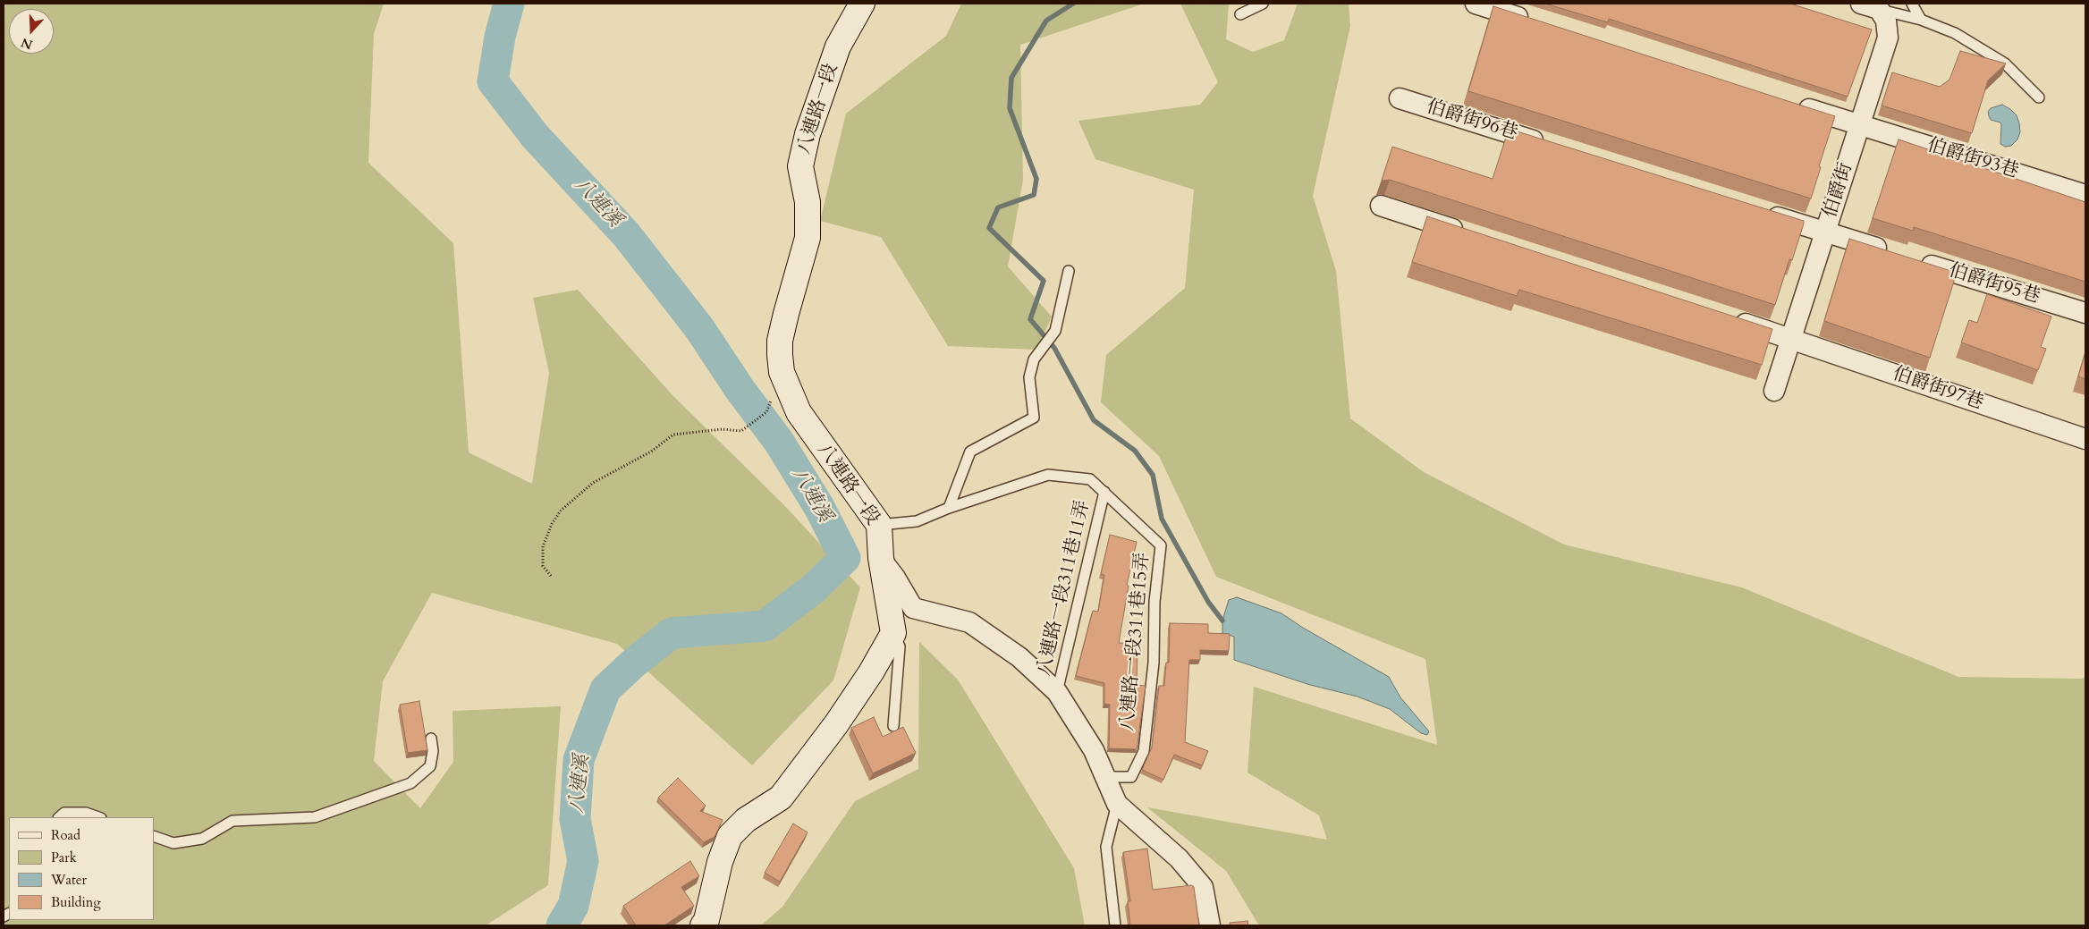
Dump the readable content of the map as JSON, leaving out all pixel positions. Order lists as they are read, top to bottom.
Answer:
{
  "streets": {
    "street": [
      "八連路一段",
      "伯爵街96巷",
      "伯爵街93巷",
      "伯爵街",
      "伯爵街95巷",
      "伯爵街97巷"
    ],
    "lane": ["八連路一段311巷11弄", "八連路一段311巷15弄"]
  },
  "crossings": [
    ["伯爵街93巷", "伯爵街"],
    ["伯爵街", "伯爵街97巷"],
    ["八連路一段311巷11弄", "八連路一段311巷15弄"]
  ],
  "water": ["八連溪"],
  "legend": [
    "Road",
    "Park",
    "Water",
    "Building"
  ],
  "north": "bottom"
}
